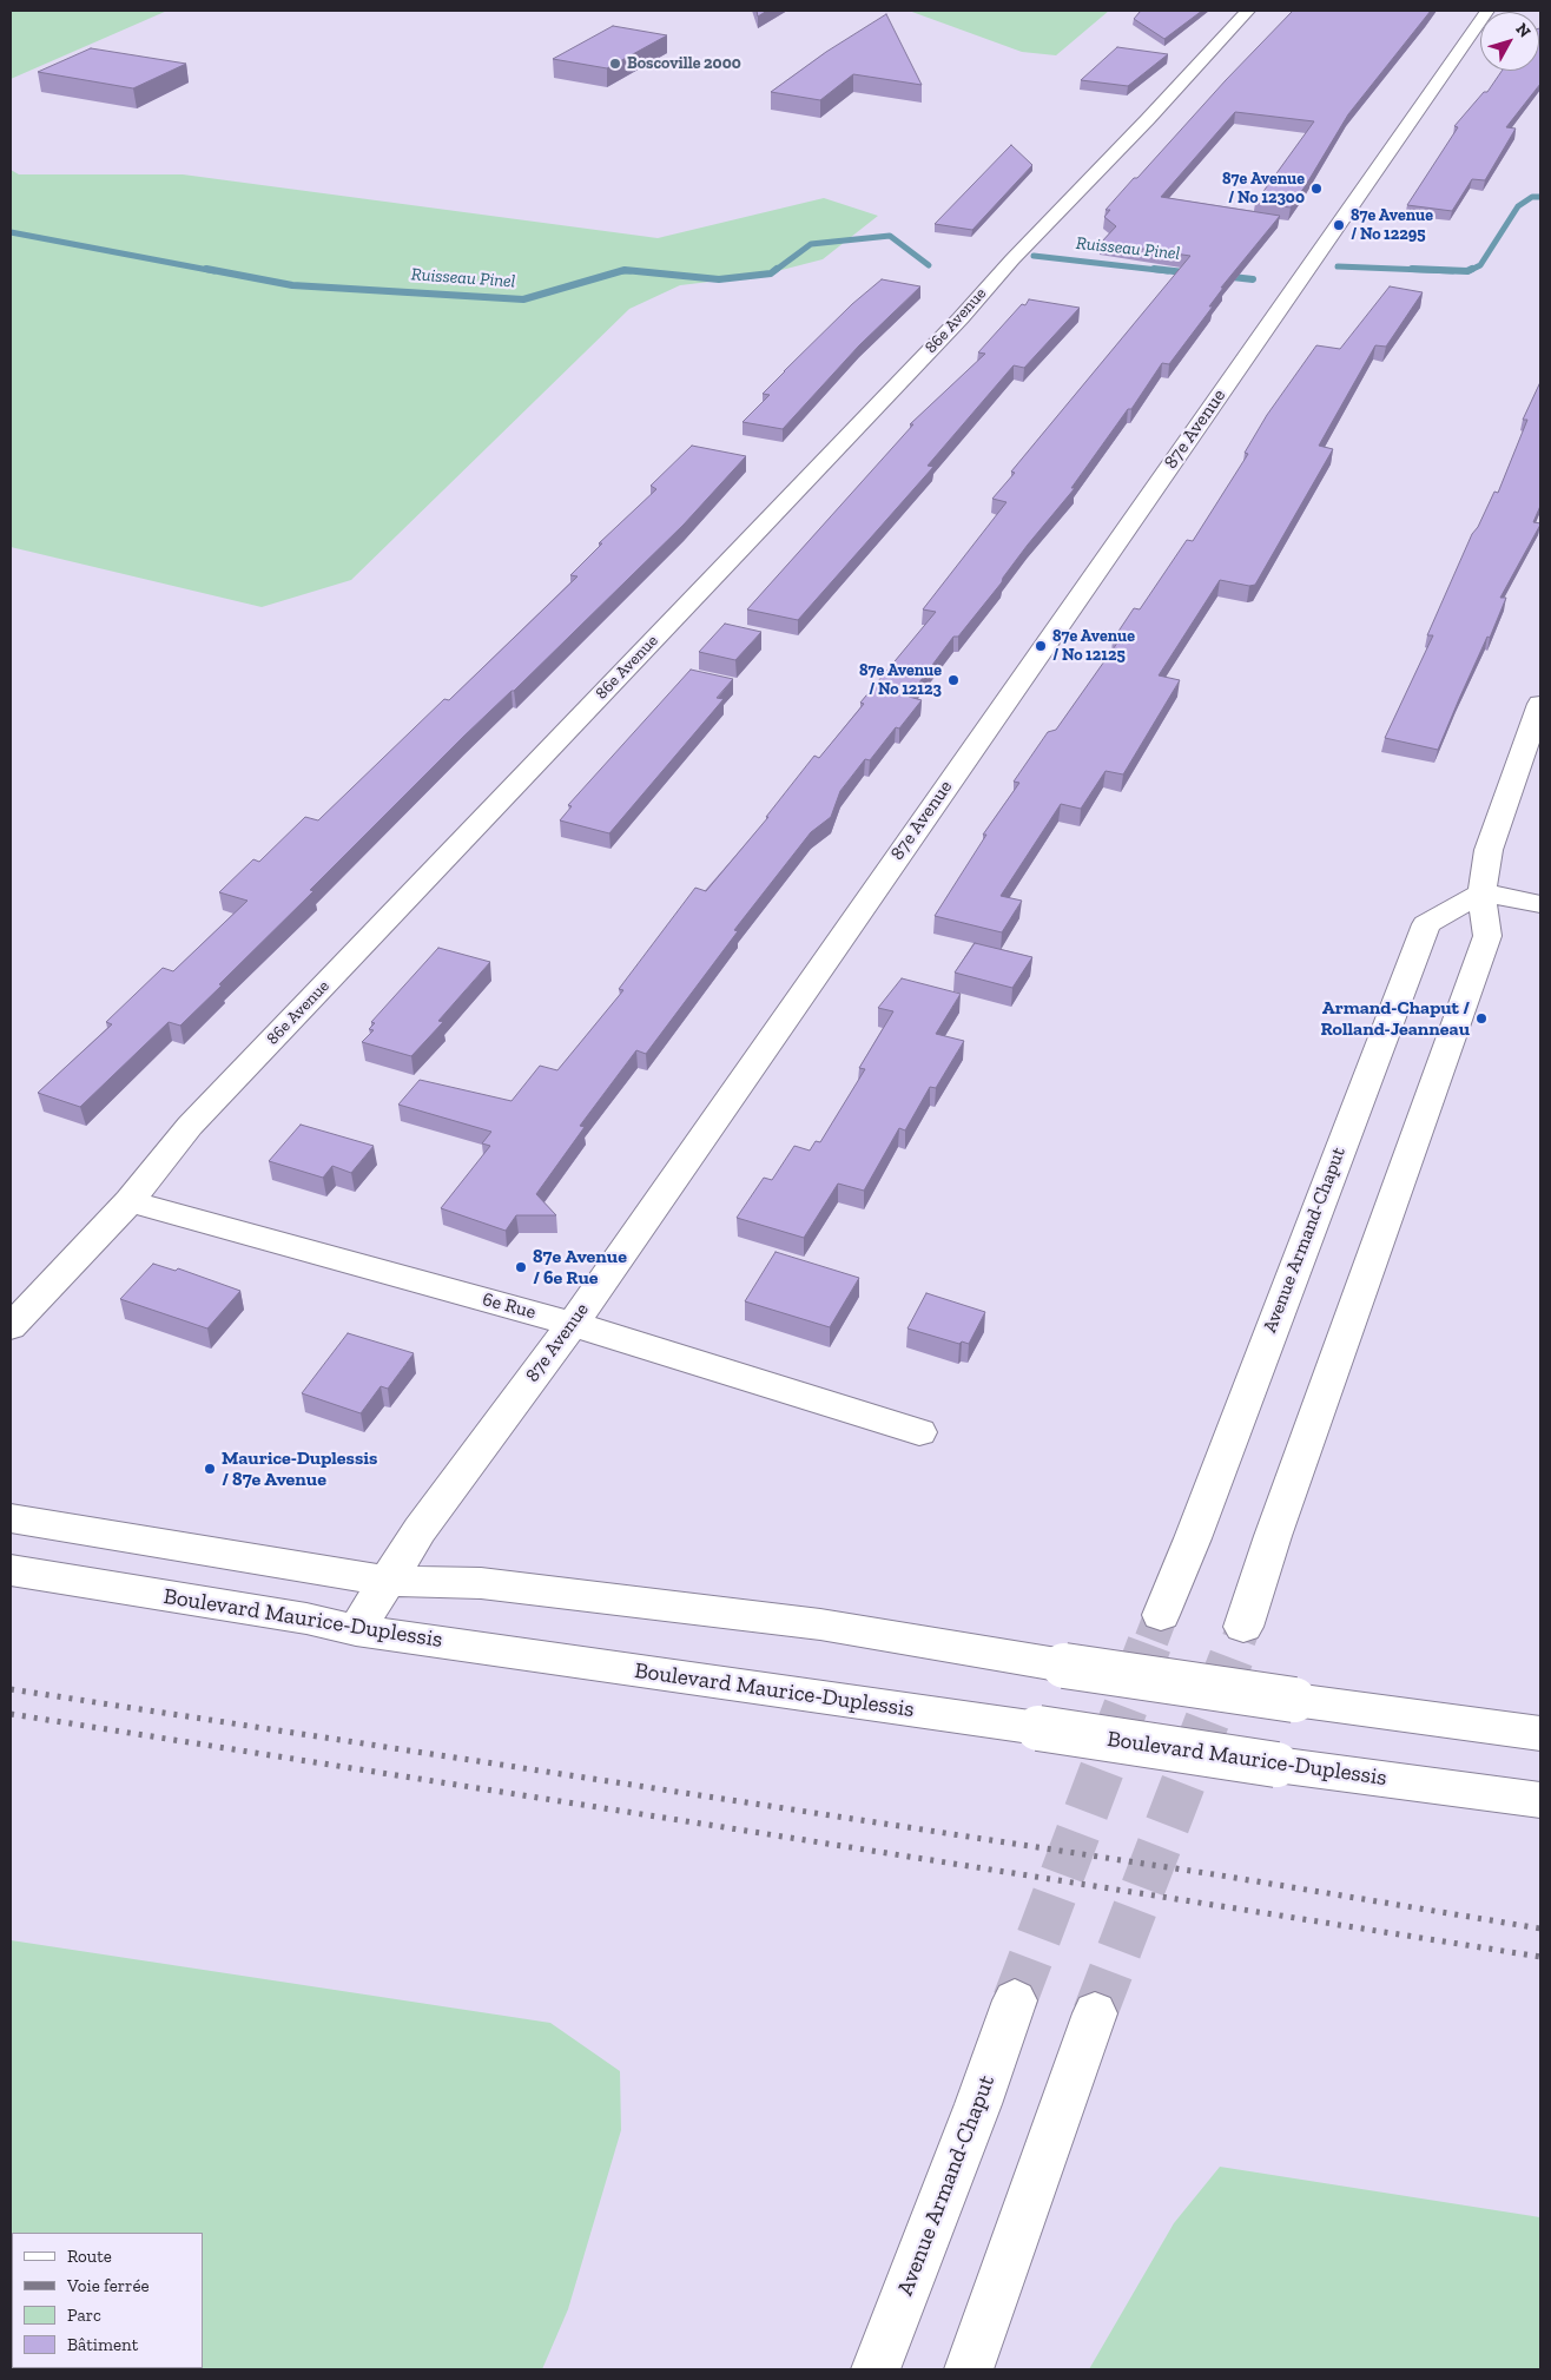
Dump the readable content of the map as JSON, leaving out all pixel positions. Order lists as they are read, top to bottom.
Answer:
{
  "streets": {
    "street": [
      "86e Avenue",
      "87e Avenue",
      "Avenue Armand-Chaput",
      "6e Rue",
      "Boulevard Maurice-Duplessis"
    ]
  },
  "crossings": [
    ["86e Avenue", "6e Rue"],
    ["87e Avenue", "6e Rue"],
    ["87e Avenue", "Boulevard Maurice-Duplessis"]
  ],
  "water": ["Ruisseau Pinel"],
  "places": [
    "Boscoville 2000",
    "87e Avenue / No 12300",
    "87e Avenue / No 12295",
    "87e Avenue / No 12125",
    "87e Avenue / No 12123",
    "Armand-Chaput / Rolland-Jeanneau",
    "87e Avenue / 6e Rue",
    "Maurice-Duplessis / 87e Avenue"
  ],
  "legend": [
    "Route",
    "Voie ferrée",
    "Parc",
    "Bâtiment"
  ],
  "north": "top right"
}
